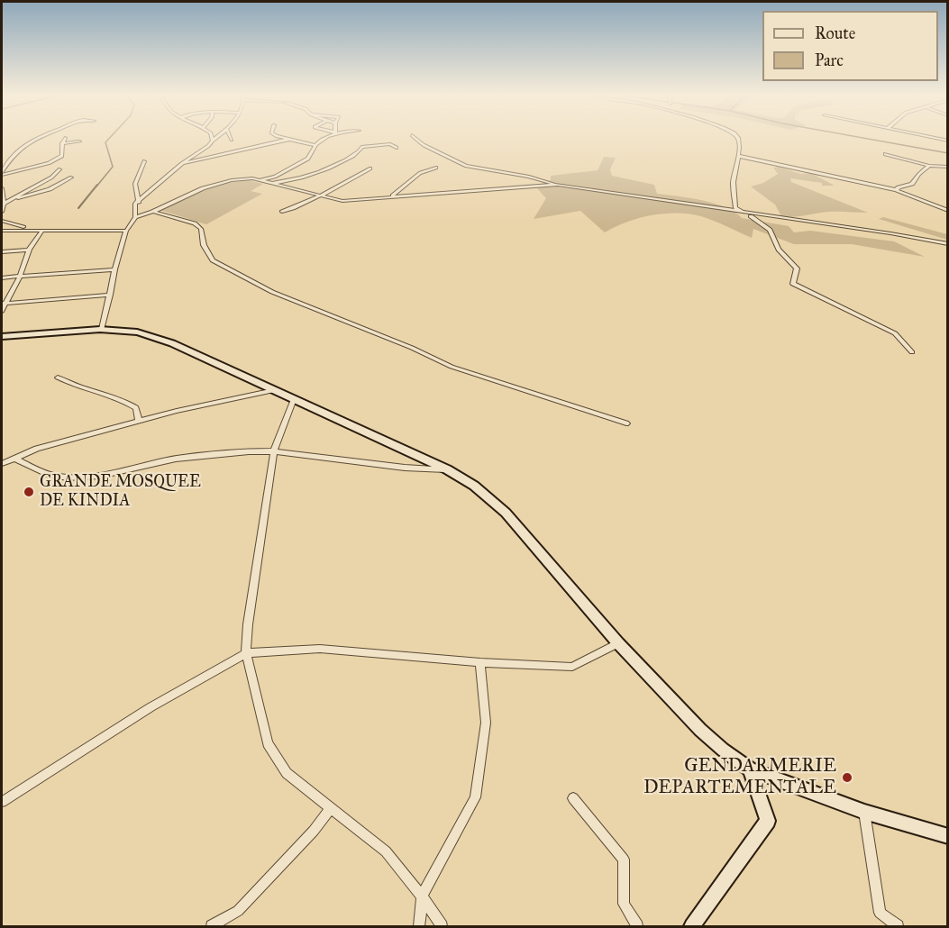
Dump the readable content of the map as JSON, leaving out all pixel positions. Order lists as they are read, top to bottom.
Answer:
{
  "places": ["GRANDE MOSQUEE DE KINDIA", "GENDARMERIE DEPARTEMENTALE"],
  "legend": ["Route", "Parc"]
}
